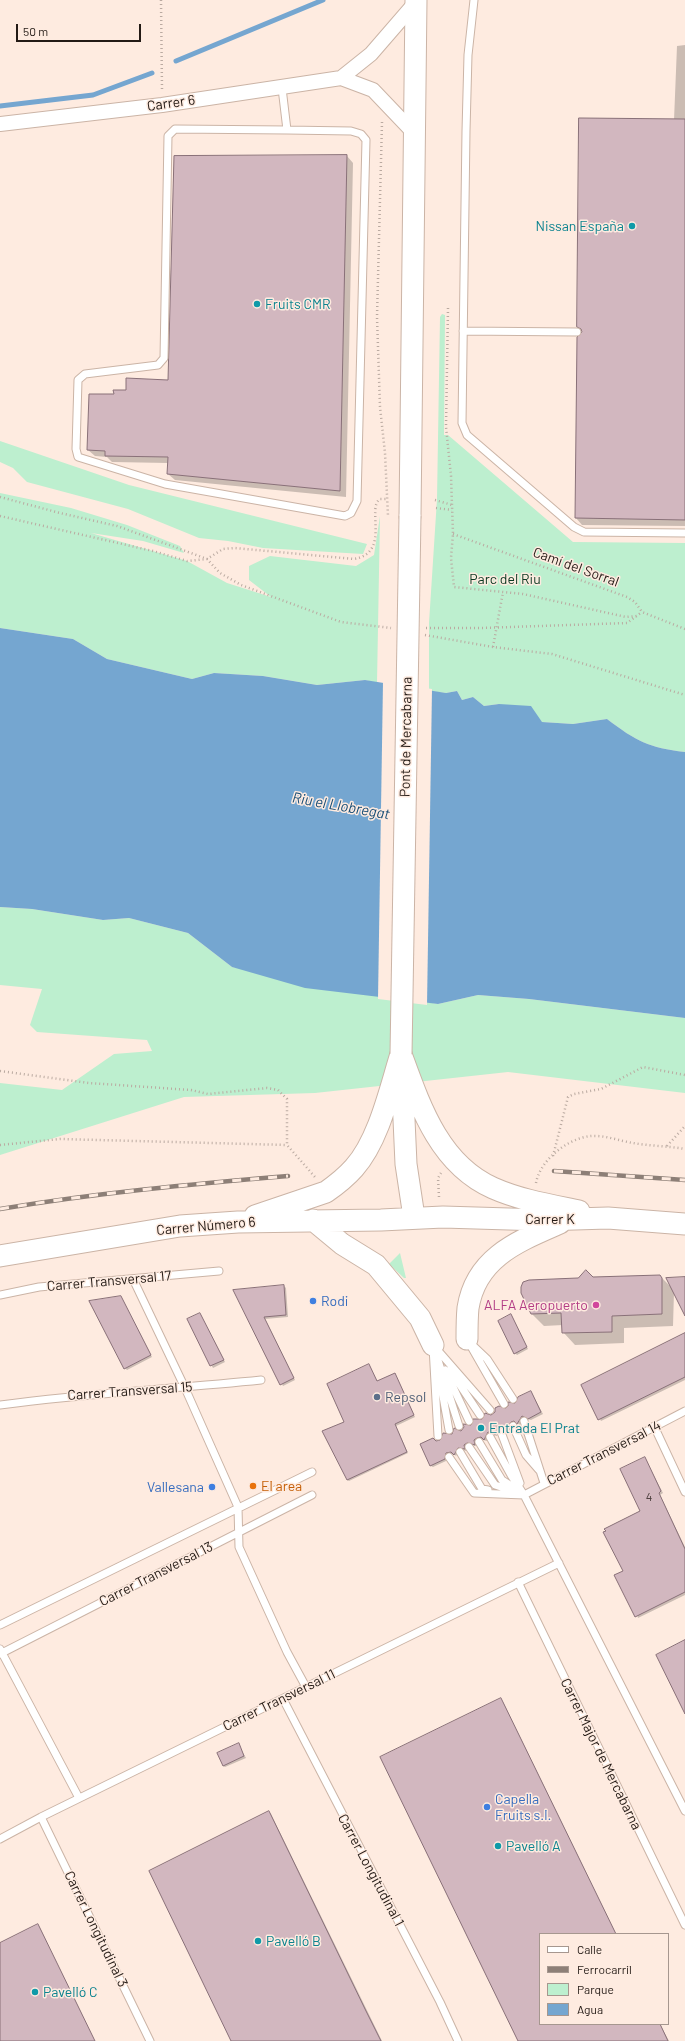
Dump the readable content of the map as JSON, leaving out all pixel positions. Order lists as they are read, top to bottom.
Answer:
{
  "streets": {
    "main road": ["Pont de Mercabarna", "Carrer K", "Carrer Número 6"],
    "street": ["Carrer 6"],
    "lane": [
      "Carrer Transversal 17",
      "Carrer Transversal 15",
      "Carrer Transversal 14",
      "Carrer Transversal 13",
      "Carrer Transversal 11",
      "Carrer Major de Mercabarna",
      "Carrer Longitudinal 1",
      "Carrer Longitudinal 3"
    ],
    "path": ["Camí del Sorral"]
  },
  "crossings": [
    ["Carrer 6", "Pont de Mercabarna"],
    ["Carrer K", "Carrer Número 6"],
    ["Carrer Transversal 11", "Carrer Major de Mercabarna"],
    ["Carrer Transversal 11", "Carrer Longitudinal 1"],
    ["Carrer Transversal 11", "Carrer Longitudinal 3"]
  ],
  "water": ["Riu el Llobregat"],
  "parks": ["Parc del Riu"],
  "places": [
    "Nissan España",
    "Fruits CMR",
    "Rodi",
    "ALFA Aeropuerto",
    "Repsol",
    "Entrada El Prat",
    "El area",
    "Vallesana",
    "Capella Fruits s.l.",
    "Pavelló A",
    "Pavelló B",
    "Pavelló C"
  ],
  "house_numbers": ["4"],
  "legend": [
    "Calle",
    "Ferrocarril",
    "Parque",
    "Agua"
  ],
  "scale_bar": "50 m"
}
